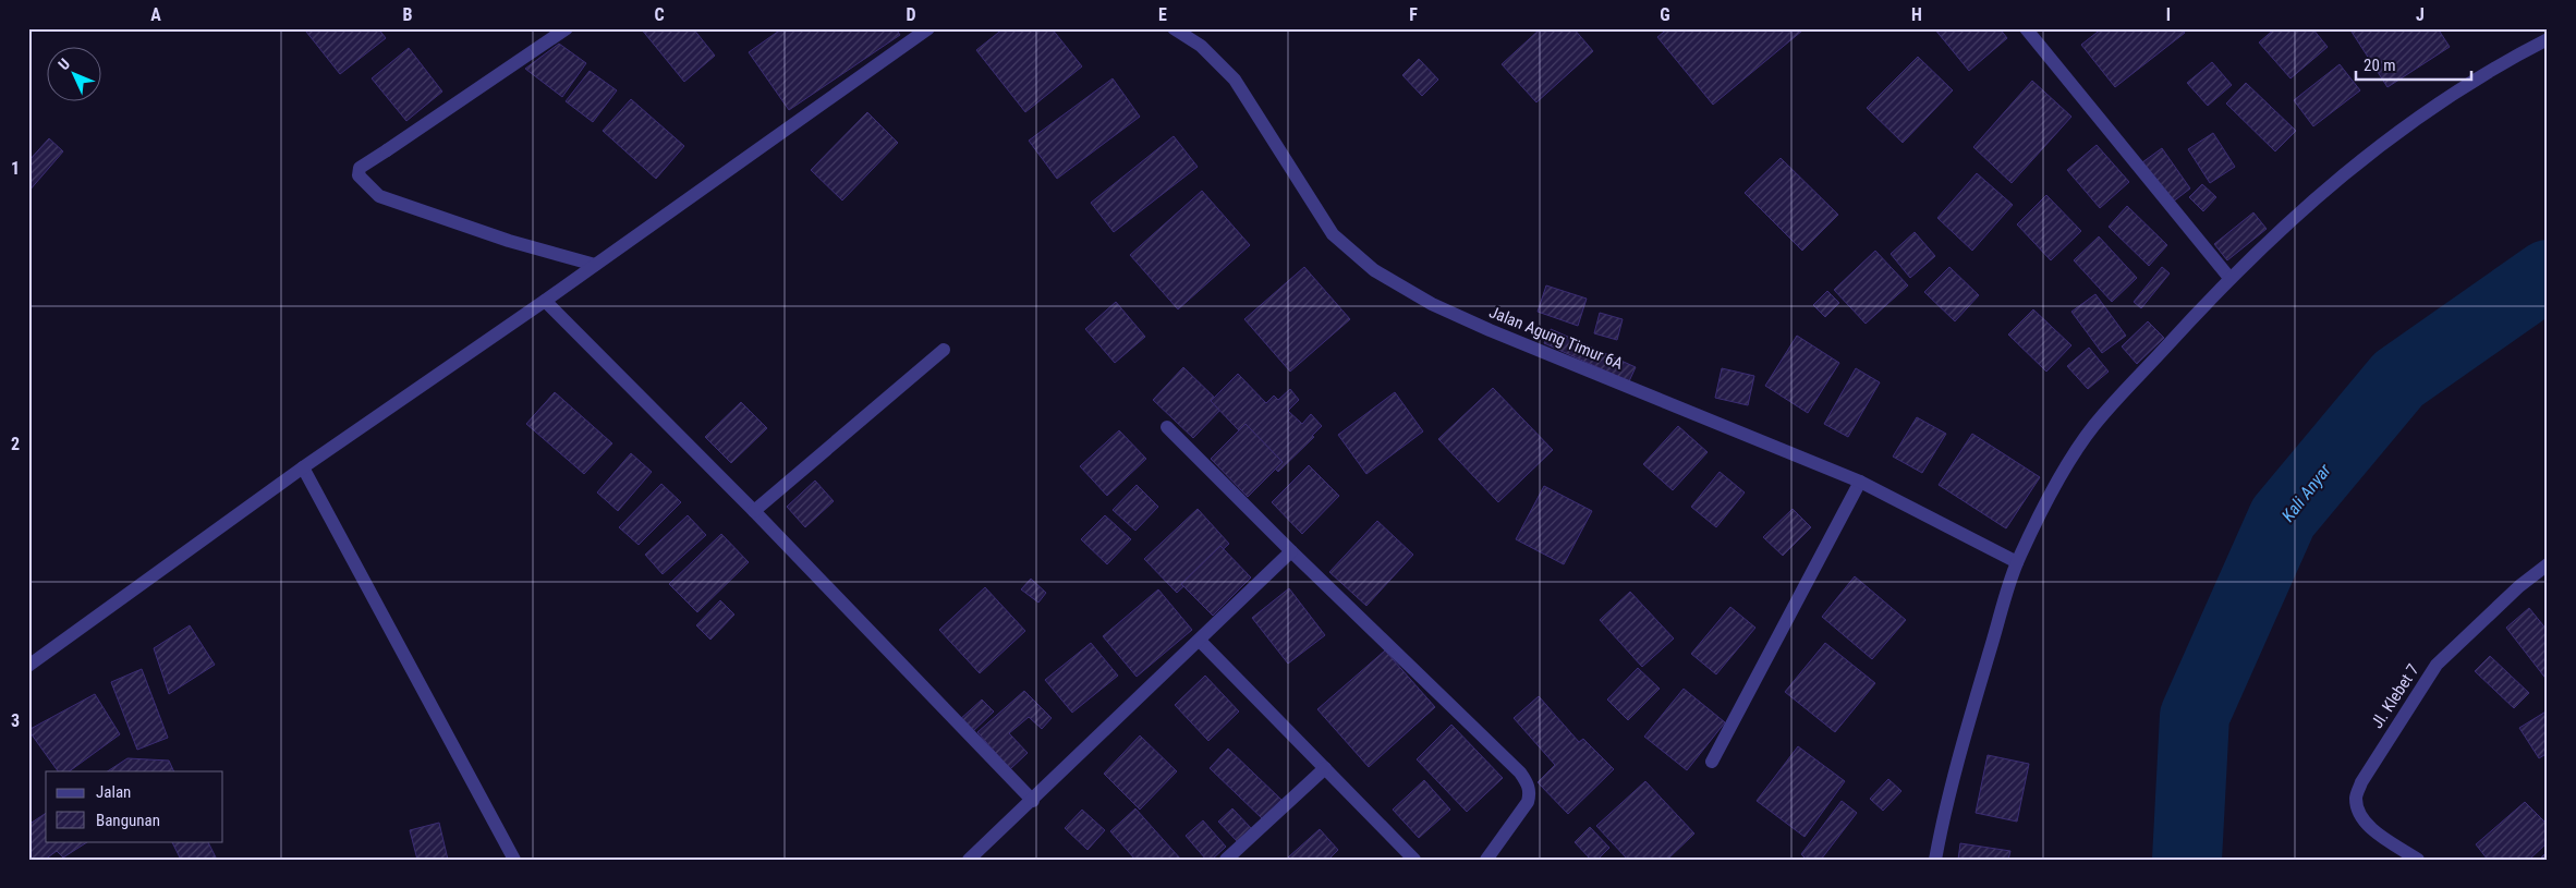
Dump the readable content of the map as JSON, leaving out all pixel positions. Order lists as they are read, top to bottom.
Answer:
{
  "streets": {
    "street": ["Jalan Agung Timur 6A", "Jl. Klebet 7"]
  },
  "water": ["Kali Anyar"],
  "legend": ["Jalan", "Bangunan"],
  "scale_bar": "20 m",
  "north": "top left",
  "grid": {
    "columns": [
      "A",
      "B",
      "C",
      "D",
      "E",
      "F",
      "G",
      "H",
      "I",
      "J"
    ],
    "rows": ["1", "2", "3"]
  }
}
